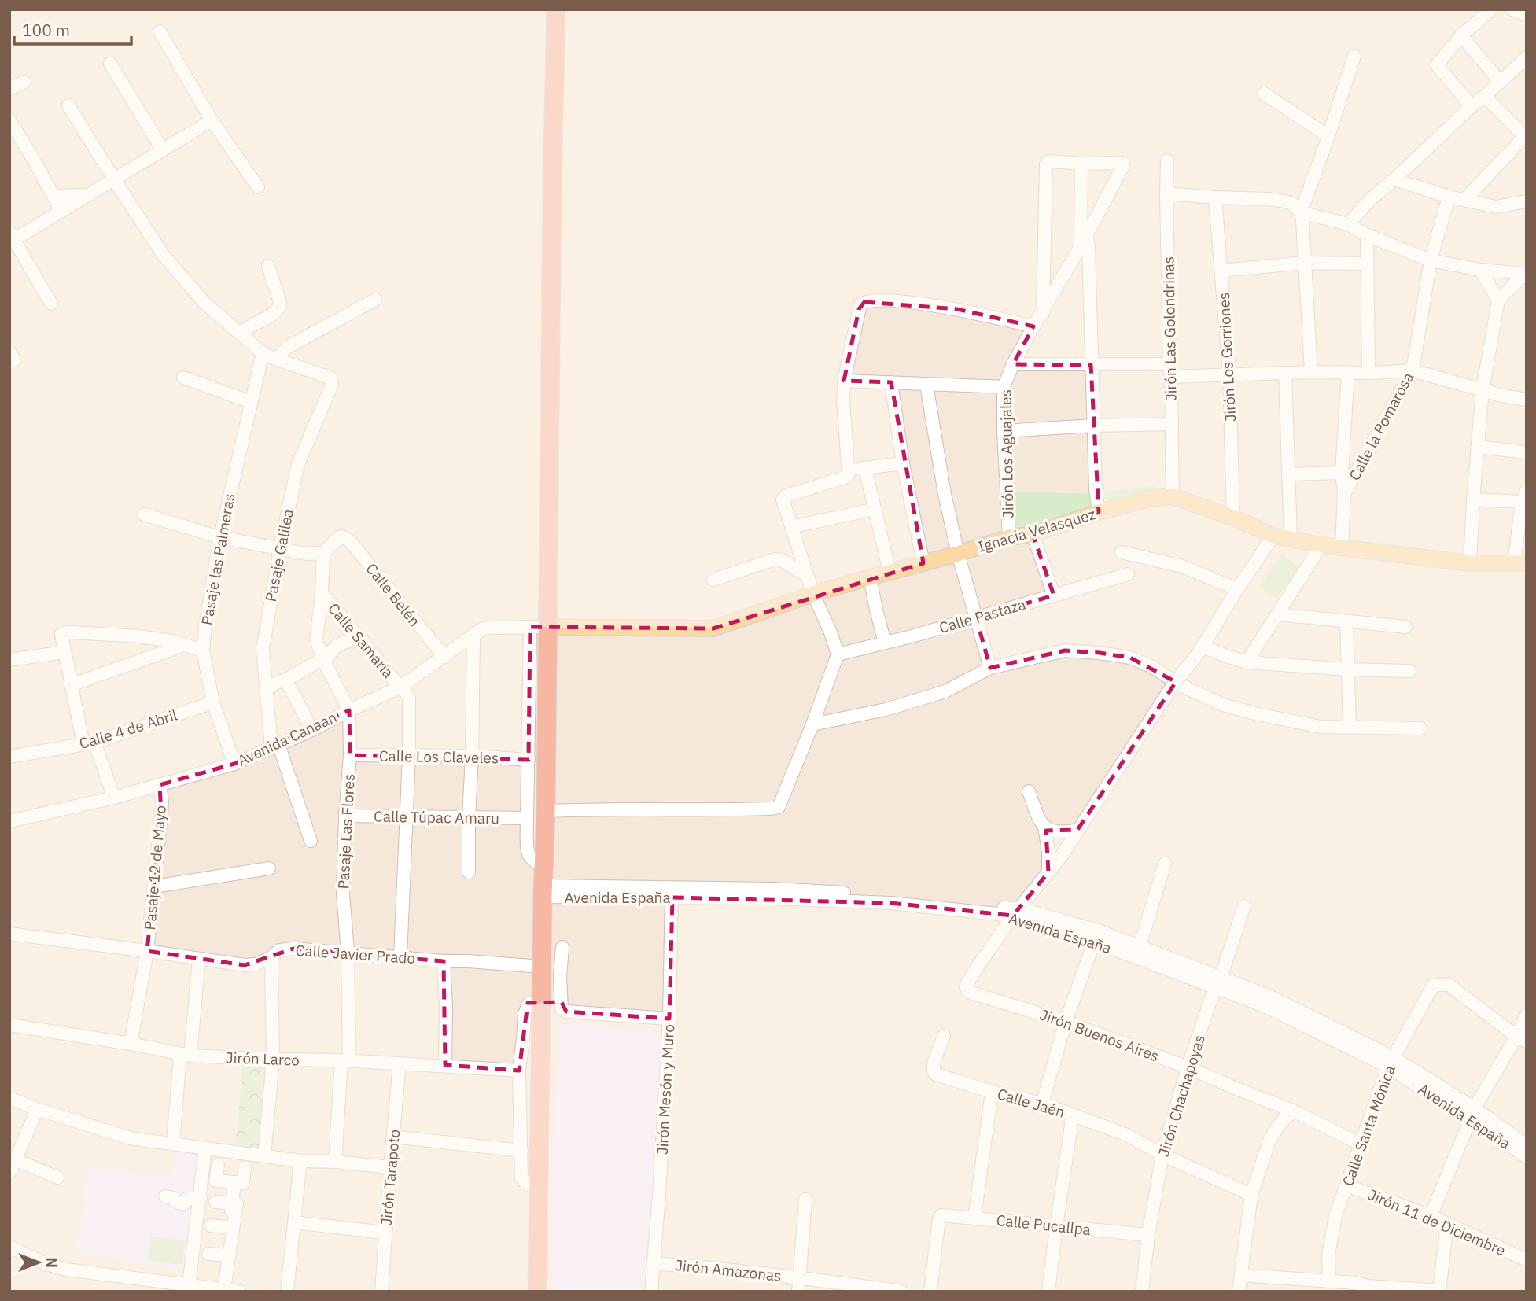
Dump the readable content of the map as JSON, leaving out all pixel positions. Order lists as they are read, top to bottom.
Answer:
{
  "streets": {
    "main road": ["Ignacia Velasquez"],
    "street": [
      "Jirón Las Golondrinas",
      "Jirón Los Gorriones",
      "Calle la Pomarosa",
      "Jirón Los Aguajales",
      "Pasaje Galilea",
      "Pasaje las Palmeras",
      "Calle Belén",
      "Calle Pastaza",
      "Calle Samaría",
      "Calle 4 de Abril",
      "Avenida Canaan",
      "Calle Los Claveles",
      "Calle Túpac Amaru",
      "Pasaje Las Flores",
      "Pasaje 12 de Mayo",
      "Avenida España",
      "Calle Javier Prado",
      "Jirón Buenos Aires",
      "Jirón Larco",
      "Jirón Mesón y Muro",
      "Jirón Chachapoyas",
      "Calle Jaén",
      "Calle Santa Mónica",
      "Jirón Tarapoto",
      "Jirón 11 de Diciembre",
      "Calle Pucallpa",
      "Jirón Amazonas"
    ]
  },
  "crossings": [
    ["Jirón Las Golondrinas", "Ignacia Velasquez"],
    ["Jirón Los Gorriones", "Ignacia Velasquez"],
    ["Jirón Los Aguajales", "Ignacia Velasquez"],
    ["Ignacia Velasquez", "Avenida Canaan"],
    ["Pasaje Galilea", "Avenida Canaan"],
    ["Pasaje las Palmeras", "Calle 4 de Abril"],
    ["Pasaje las Palmeras", "Avenida Canaan"],
    ["Calle Belén", "Avenida Canaan"],
    ["Calle Samaría", "Avenida Canaan"],
    ["Calle Samaría", "Calle Los Claveles"],
    ["Calle Samaría", "Calle Túpac Amaru"],
    ["Calle Samaría", "Calle Javier Prado"],
    ["Avenida Canaan", "Pasaje Las Flores"],
    ["Avenida Canaan", "Pasaje 12 de Mayo"],
    ["Calle Los Claveles", "Pasaje Las Flores"],
    ["Calle Túpac Amaru", "Pasaje Las Flores"],
    ["Pasaje Las Flores", "Calle Javier Prado"],
    ["Pasaje Las Flores", "Jirón Larco"],
    ["Pasaje 12 de Mayo", "Calle Javier Prado"],
    ["Pasaje 12 de Mayo", "Jirón Larco"],
    ["Avenida España", "Jirón Buenos Aires"],
    ["Avenida España", "Jirón Mesón y Muro"],
    ["Avenida España", "Jirón Chachapoyas"],
    ["Avenida España", "Calle Santa Mónica"],
    ["Jirón Buenos Aires", "Jirón Chachapoyas"],
    ["Jirón Buenos Aires", "Calle Santa Mónica"],
    ["Jirón Larco", "Jirón Tarapoto"],
    ["Jirón Mesón y Muro", "Jirón Amazonas"],
    ["Jirón Chachapoyas", "Calle Jaén"],
    ["Jirón Chachapoyas", "Calle Pucallpa"],
    ["Calle Santa Mónica", "Jirón 11 de Diciembre"]
  ],
  "scale_bar": "100 m",
  "north": "right"
}
